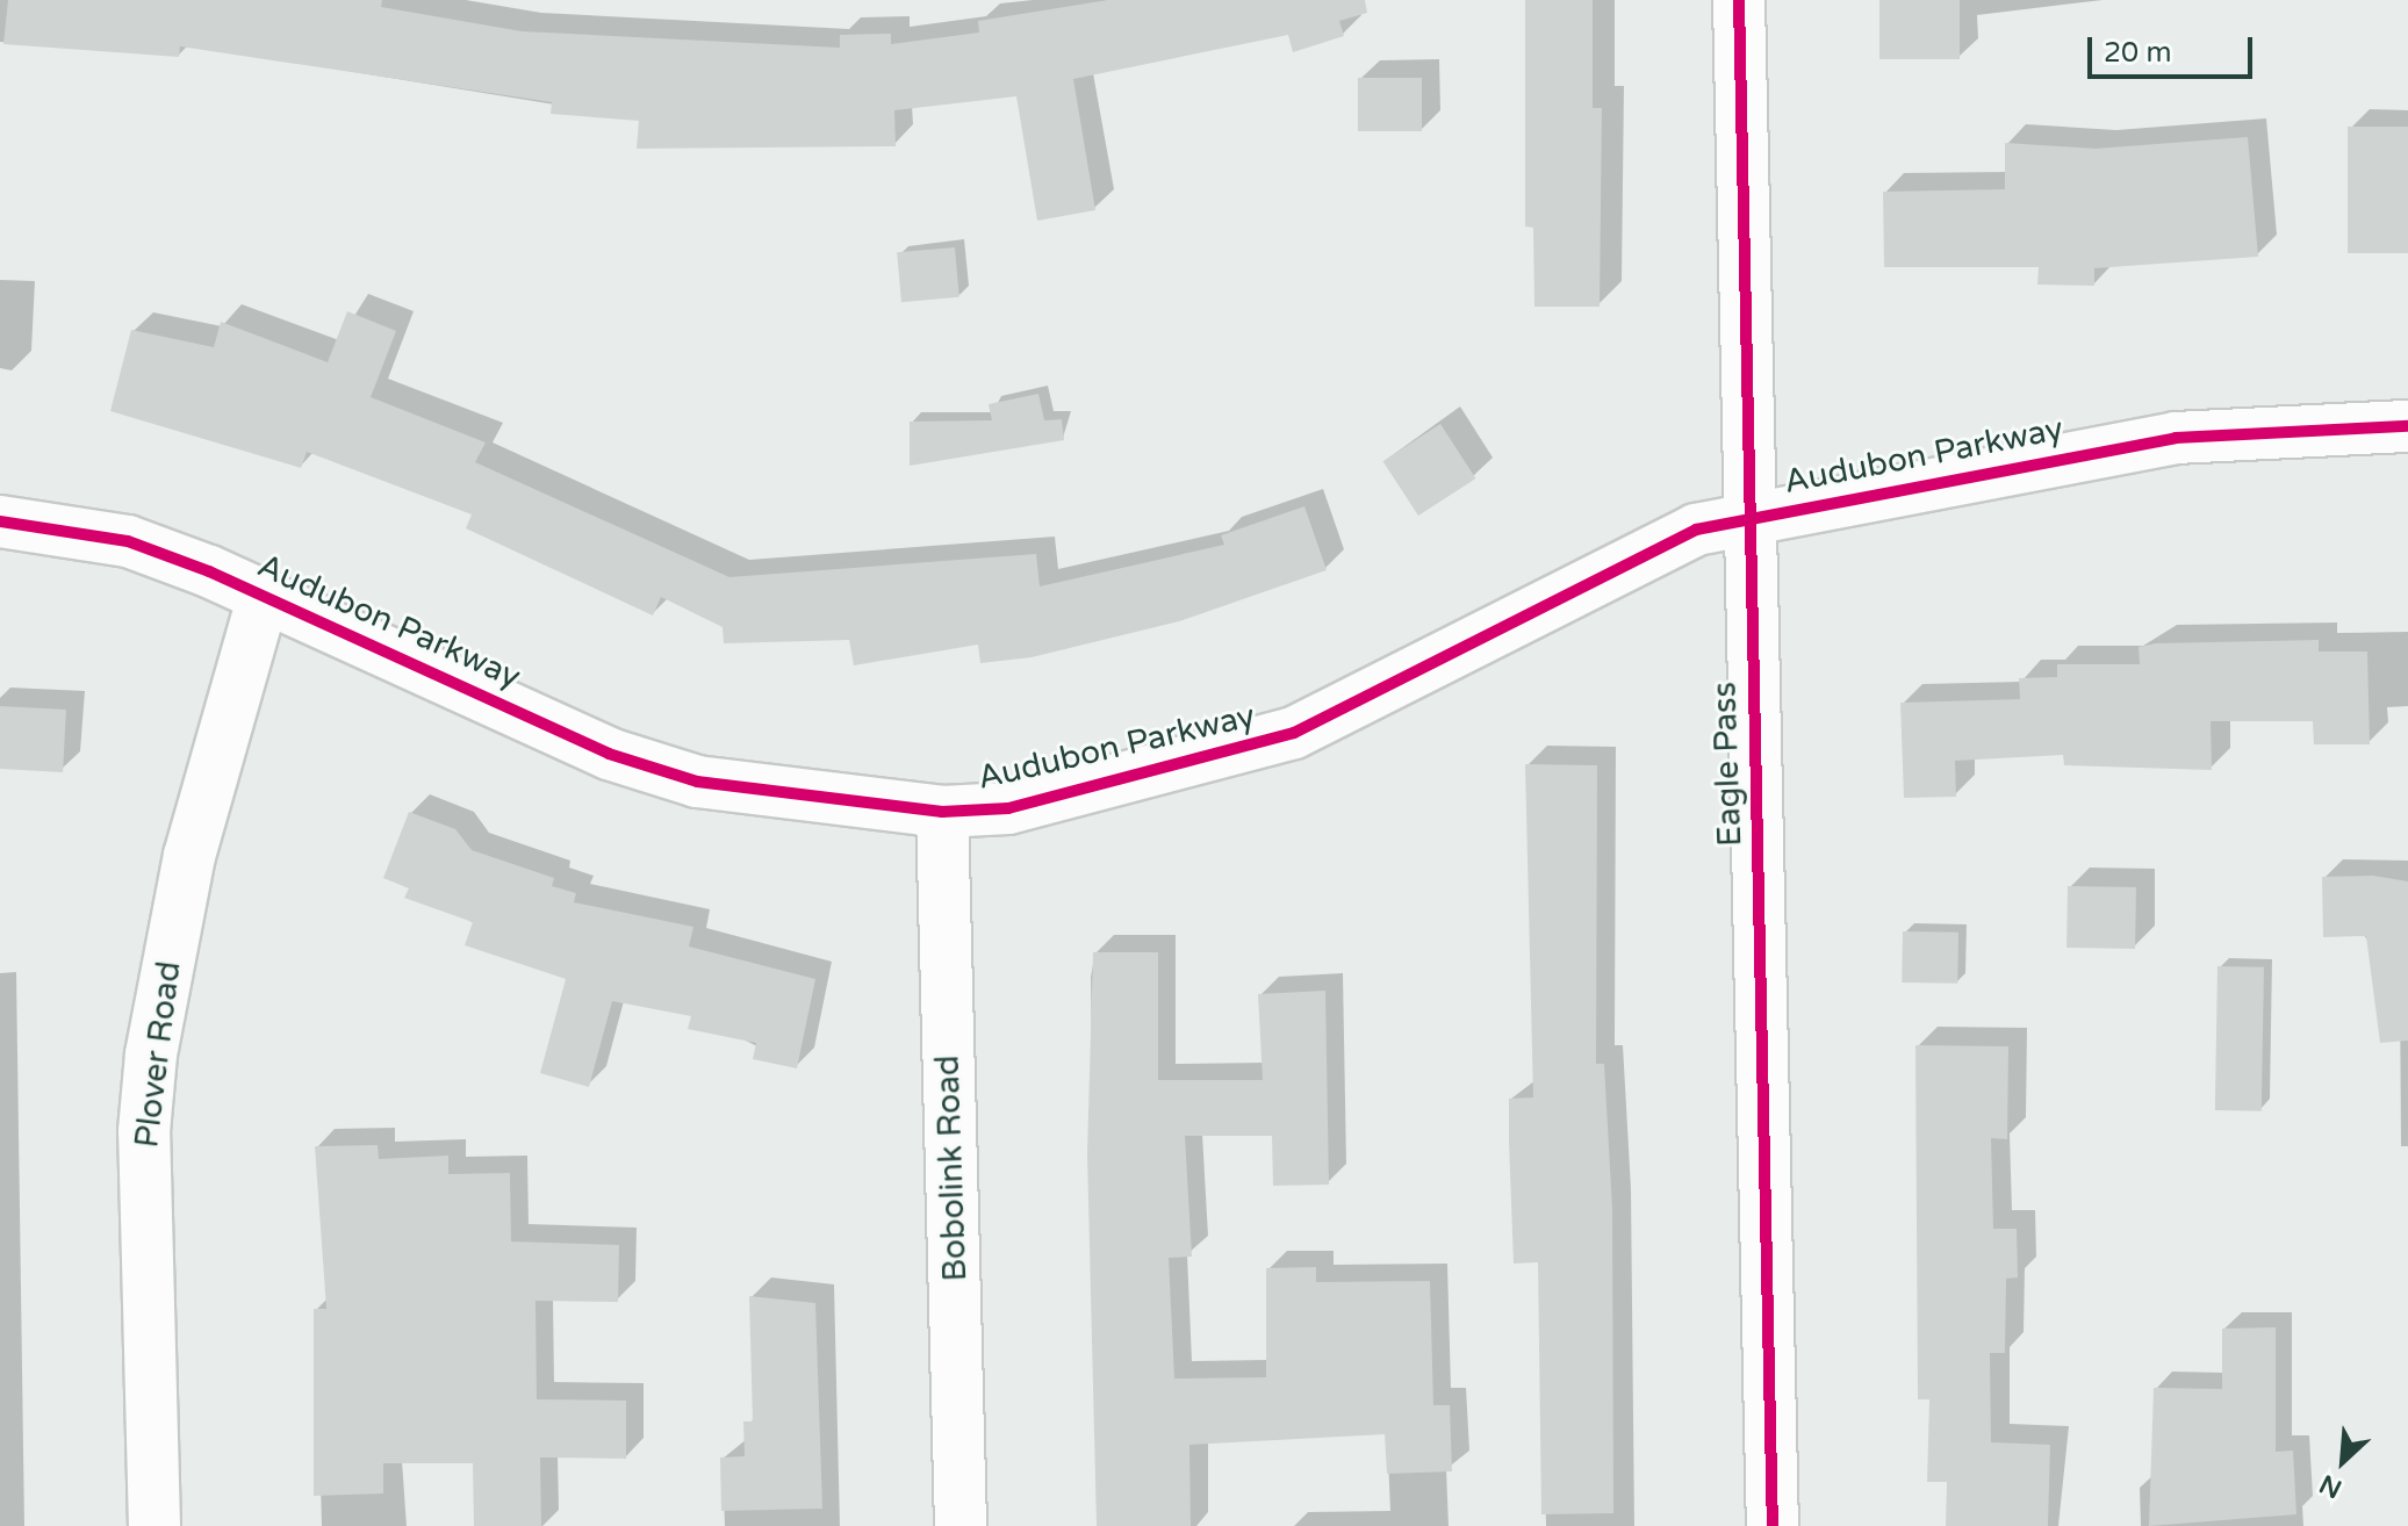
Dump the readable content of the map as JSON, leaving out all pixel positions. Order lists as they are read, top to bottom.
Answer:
{
  "streets": {
    "street": [
      "Audubon Parkway",
      "Eagle Pass",
      "Plover Road",
      "Bobolink Road"
    ]
  },
  "crossings": [
    ["Audubon Parkway", "Eagle Pass"],
    ["Audubon Parkway", "Plover Road"],
    ["Audubon Parkway", "Bobolink Road"]
  ],
  "scale_bar": "20 m",
  "north": "bottom left"
}
